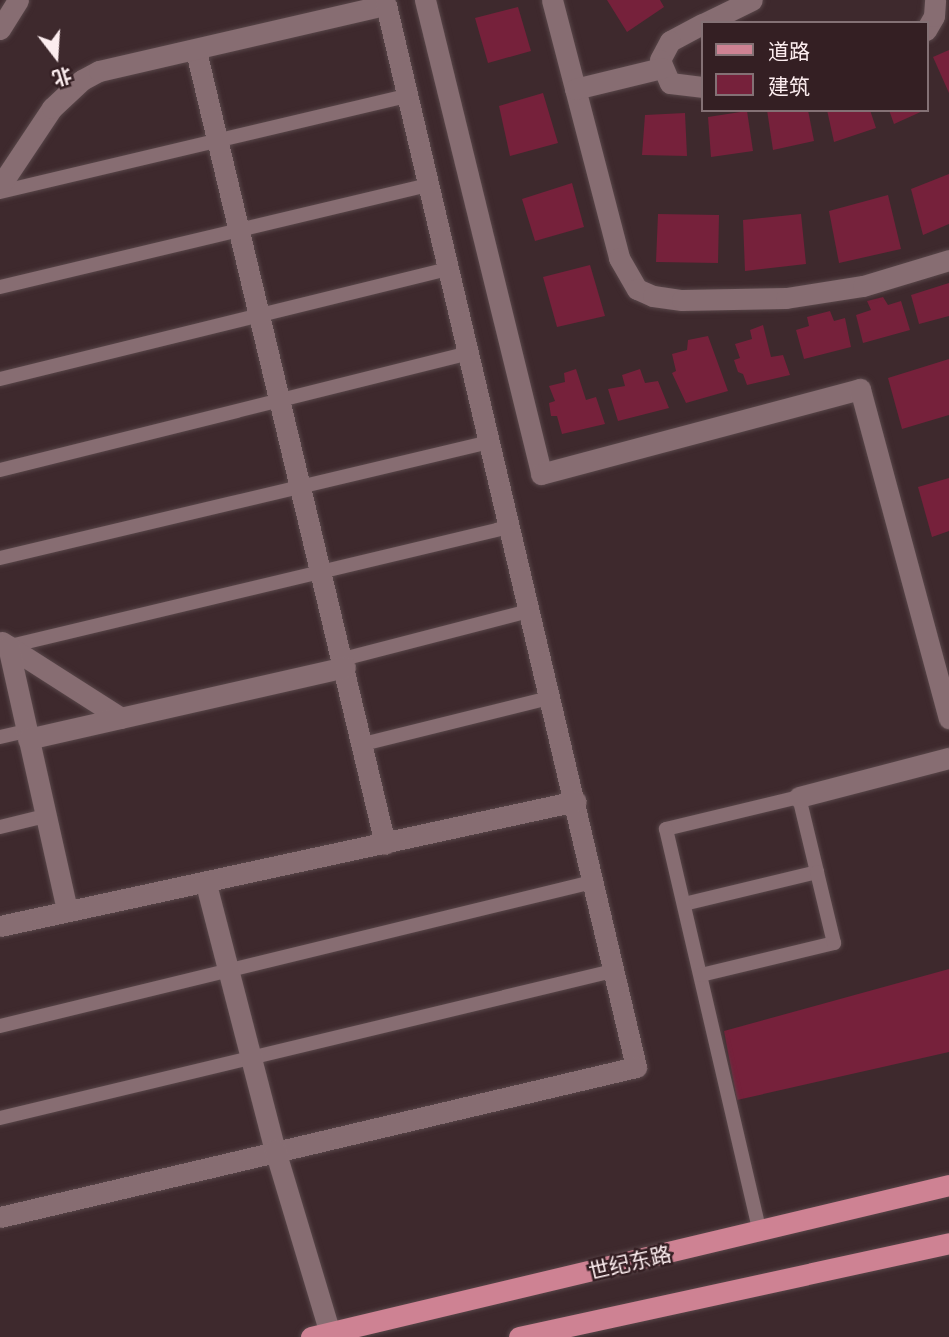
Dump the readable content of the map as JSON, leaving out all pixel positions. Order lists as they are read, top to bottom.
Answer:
{
  "streets": {
    "main road": ["世纪东路"]
  },
  "legend": ["道路", "建筑"],
  "north": "bottom"
}
